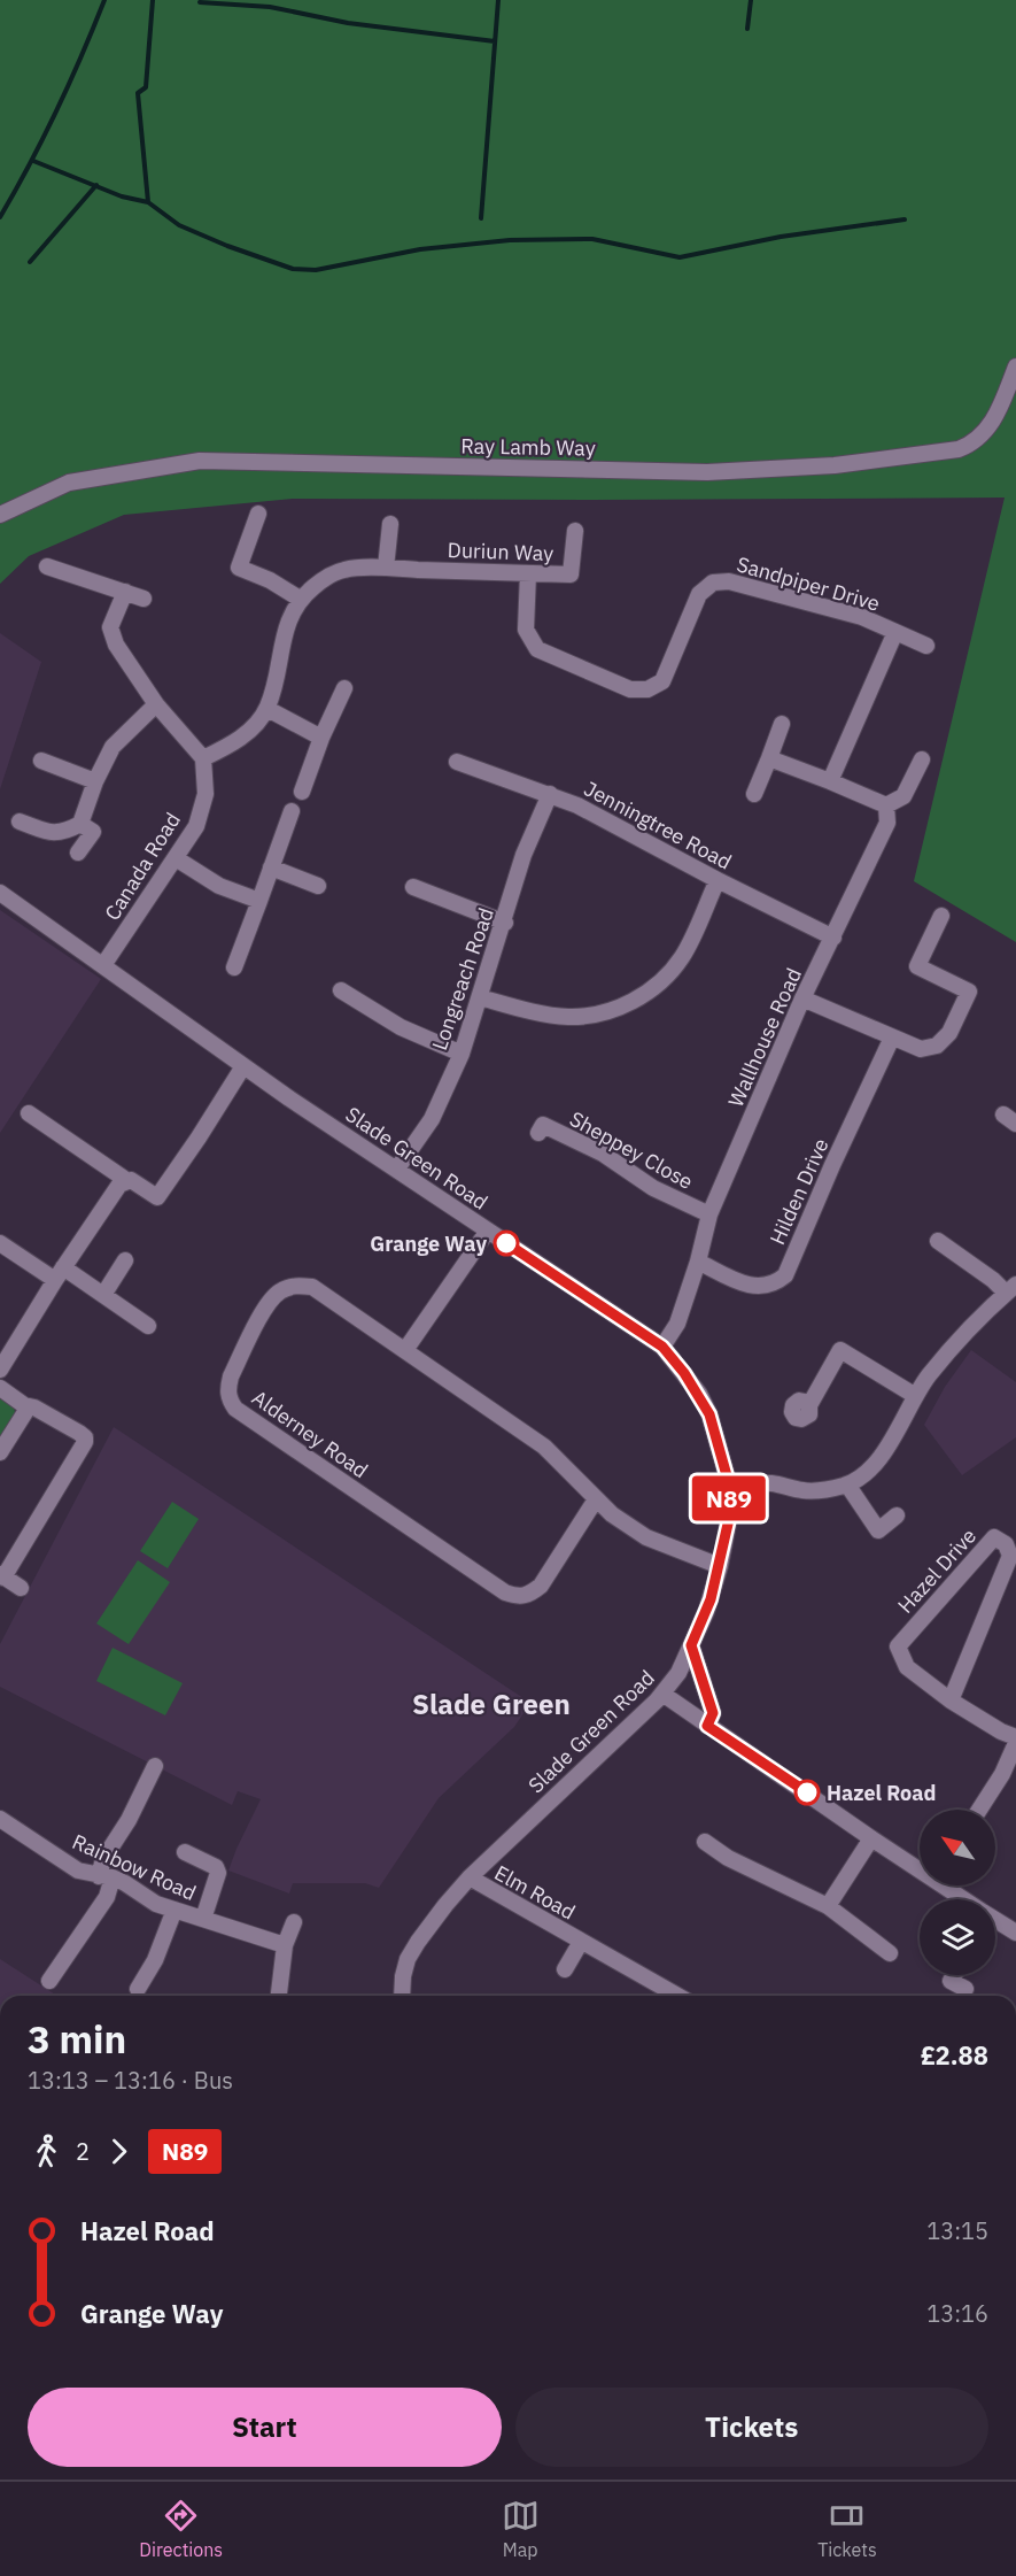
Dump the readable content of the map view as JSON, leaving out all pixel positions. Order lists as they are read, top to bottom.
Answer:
{
  "streets": {
    "street": [
      "Ray Lamb Way",
      "Duriun Way",
      "Sandpiper Drive",
      "Jenningtree Road",
      "Canada Road",
      "Longreach Road",
      "Wallhouse Road",
      "Sheppey Close",
      "Slade Green Road",
      "Hilden Drive",
      "Alderney Road",
      "Hazel Drive",
      "Rainbow Road",
      "Elm Road"
    ]
  },
  "crossings": [
    ["Duriun Way", "Sandpiper Drive"],
    ["Duriun Way", "Canada Road"],
    ["Jenningtree Road", "Longreach Road"],
    ["Jenningtree Road", "Wallhouse Road"],
    ["Canada Road", "Slade Green Road"],
    ["Longreach Road", "Slade Green Road"],
    ["Wallhouse Road", "Sheppey Close"],
    ["Wallhouse Road", "Slade Green Road"],
    ["Wallhouse Road", "Hilden Drive"],
    ["Slade Green Road", "Alderney Road"],
    ["Slade Green Road", "Elm Road"]
  ],
  "districts": ["Slade Green"],
  "places": ["Grange Way", "Hazel Road"],
  "lines": ["bus line N89"],
  "north": "top left",
  "page": {
    "on_map": "N89",
    "heading": ["3 min", "13:13 – 13:16 · Bus", "£2.88"],
    "legs": ["2", "N89"],
    "list": [
      {
        "name": "Hazel Road",
        "value": "13:15"
      },
      {
        "name": "Grange Way",
        "value": "13:16"
      }
    ],
    "buttons": ["Start", "Tickets"],
    "tabs": ["Directions", "Map", "Tickets"]
  }
}
